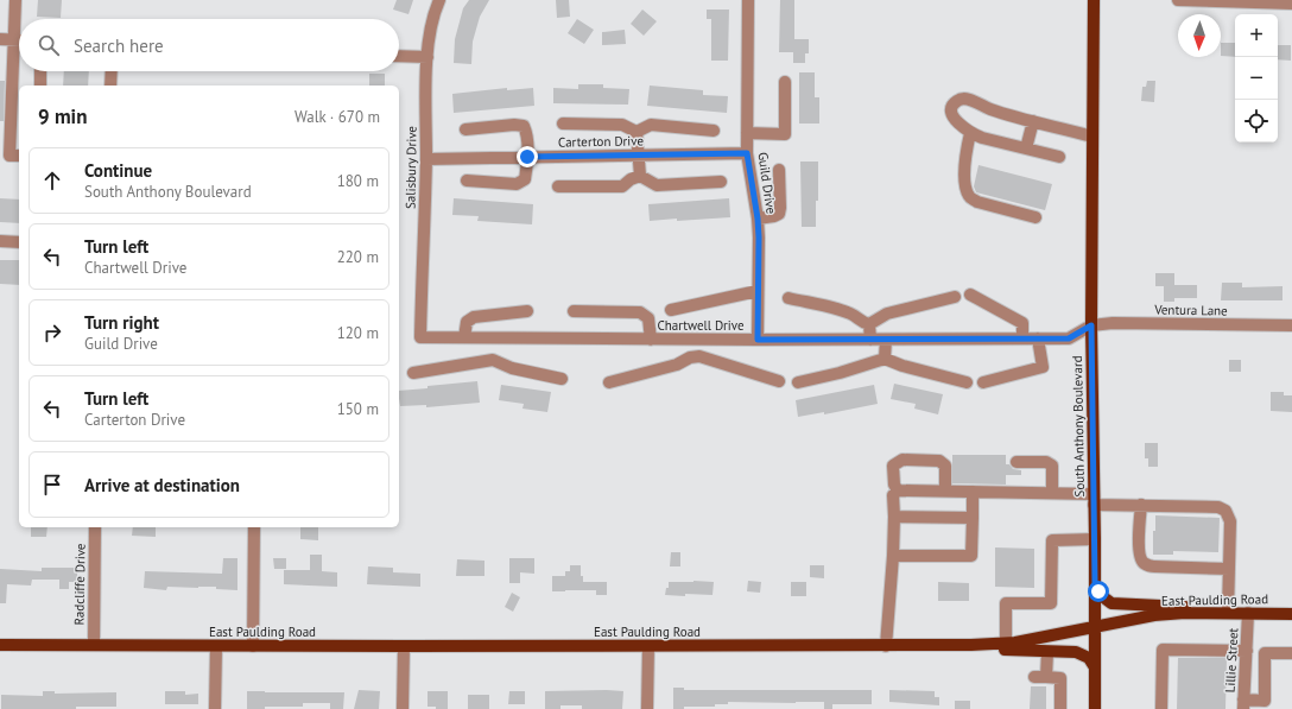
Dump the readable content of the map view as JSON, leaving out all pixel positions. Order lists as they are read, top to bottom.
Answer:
{
  "streets": {
    "main road": ["South Anthony Boulevard", "East Paulding Road"],
    "street": [
      "Carterton Drive",
      "Salisbury Drive",
      "Guild Drive",
      "Ventura Lane",
      "Chartwell Drive",
      "Radcliffe Drive",
      "Lillie Street"
    ]
  },
  "crossings": [
    ["Carterton Drive", "Salisbury Drive"],
    ["Carterton Drive", "Guild Drive"],
    ["Salisbury Drive", "Chartwell Drive"],
    ["Guild Drive", "Chartwell Drive"],
    ["Ventura Lane", "Chartwell Drive"],
    ["Ventura Lane", "South Anthony Boulevard"],
    ["Chartwell Drive", "South Anthony Boulevard"],
    ["South Anthony Boulevard", "East Paulding Road"],
    ["Radcliffe Drive", "East Paulding Road"],
    ["East Paulding Road", "Lillie Street"]
  ],
  "north": "bottom",
  "page": {
    "map_buttons": ["+", "−"],
    "search": "Search here",
    "heading": ["9 min", "Walk · 670 m"],
    "list": [
      ["Continue", "South Anthony Boulevard", "180 m"],
      ["Turn left", "Chartwell Drive", "220 m"],
      ["Turn right", "Guild Drive", "120 m"],
      ["Turn left", "Carterton Drive", "150 m"],
      "Arrive at destination"
    ]
  }
}
